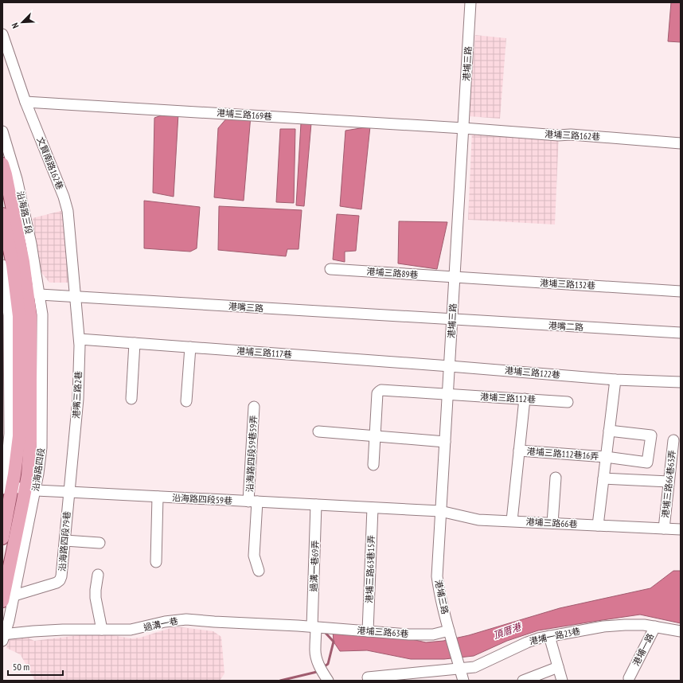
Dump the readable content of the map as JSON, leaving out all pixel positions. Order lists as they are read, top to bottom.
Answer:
{
  "streets": {
    "main road": ["沿海路三段", "沿海路四段"],
    "street": [
      "港埔三路",
      "港埔三路169巷",
      "港埔三路162巷",
      "文賢南路162巷",
      "港埔三路89巷",
      "港埔三路132巷",
      "港嘴三路",
      "港嘴二路",
      "港埔三路117巷",
      "港埔三路122巷",
      "港嘴三路2巷",
      "港埔三路112巷",
      "沿海路四段59巷59弄",
      "港埔三路112巷16弄",
      "港埔三路66巷63弄",
      "沿海路四段59巷",
      "港埔三路66巷",
      "沿海路四段79巷",
      "過溝一巷69弄",
      "港埔三路63巷15弄",
      "過溝一巷",
      "港埔三路63巷",
      "港埔一路23巷",
      "港埔一路"
    ]
  },
  "crossings": [
    ["港埔三路", "港埔三路169巷"],
    ["港埔三路", "港埔三路162巷"],
    ["港埔三路", "港埔三路89巷"],
    ["港埔三路", "港埔三路132巷"],
    ["港埔三路", "港嘴三路"],
    ["港埔三路", "港嘴二路"],
    ["港埔三路", "港埔三路117巷"],
    ["港埔三路", "港埔三路122巷"],
    ["港埔三路", "港埔三路112巷"],
    ["港埔三路", "沿海路四段59巷"],
    ["港埔三路", "港埔三路66巷"],
    ["港埔三路", "港埔三路63巷"],
    ["港埔三路", "港埔一路23巷"],
    ["港埔三路169巷", "港埔三路162巷"],
    ["港埔三路169巷", "文賢南路162巷"],
    ["文賢南路162巷", "港嘴三路"],
    ["文賢南路162巷", "港嘴三路2巷"],
    ["沿海路三段", "港嘴三路"],
    ["沿海路三段", "沿海路四段"],
    ["港埔三路89巷", "港埔三路132巷"],
    ["港嘴三路", "港嘴二路"],
    ["港嘴三路", "港嘴三路2巷"],
    ["港嘴三路", "沿海路四段"],
    ["港埔三路117巷", "港埔三路122巷"],
    ["港埔三路117巷", "港嘴三路2巷"],
    ["港嘴三路2巷", "沿海路四段59巷"],
    ["港嘴三路2巷", "沿海路四段79巷"],
    ["港埔三路112巷", "港埔三路112巷16弄"],
    ["沿海路四段59巷59弄", "沿海路四段59巷"],
    ["港埔三路112巷16弄", "港埔三路66巷"],
    ["沿海路四段", "沿海路四段59巷"],
    ["沿海路四段", "沿海路四段79巷"],
    ["沿海路四段", "過溝一巷"],
    ["港埔三路66巷63弄", "港埔三路66巷"],
    ["沿海路四段59巷", "港埔三路66巷"],
    ["沿海路四段59巷", "沿海路四段79巷"],
    ["沿海路四段59巷", "過溝一巷69弄"],
    ["沿海路四段59巷", "港埔三路63巷15弄"],
    ["過溝一巷69弄", "過溝一巷"],
    ["過溝一巷69弄", "港埔三路63巷"],
    ["港埔三路63巷15弄", "港埔三路63巷"],
    ["過溝一巷", "港埔三路63巷"],
    ["港埔一路23巷", "港埔一路"]
  ],
  "water": ["頂厝港"],
  "scale_bar": "50 m",
  "north": "bottom left"
}
